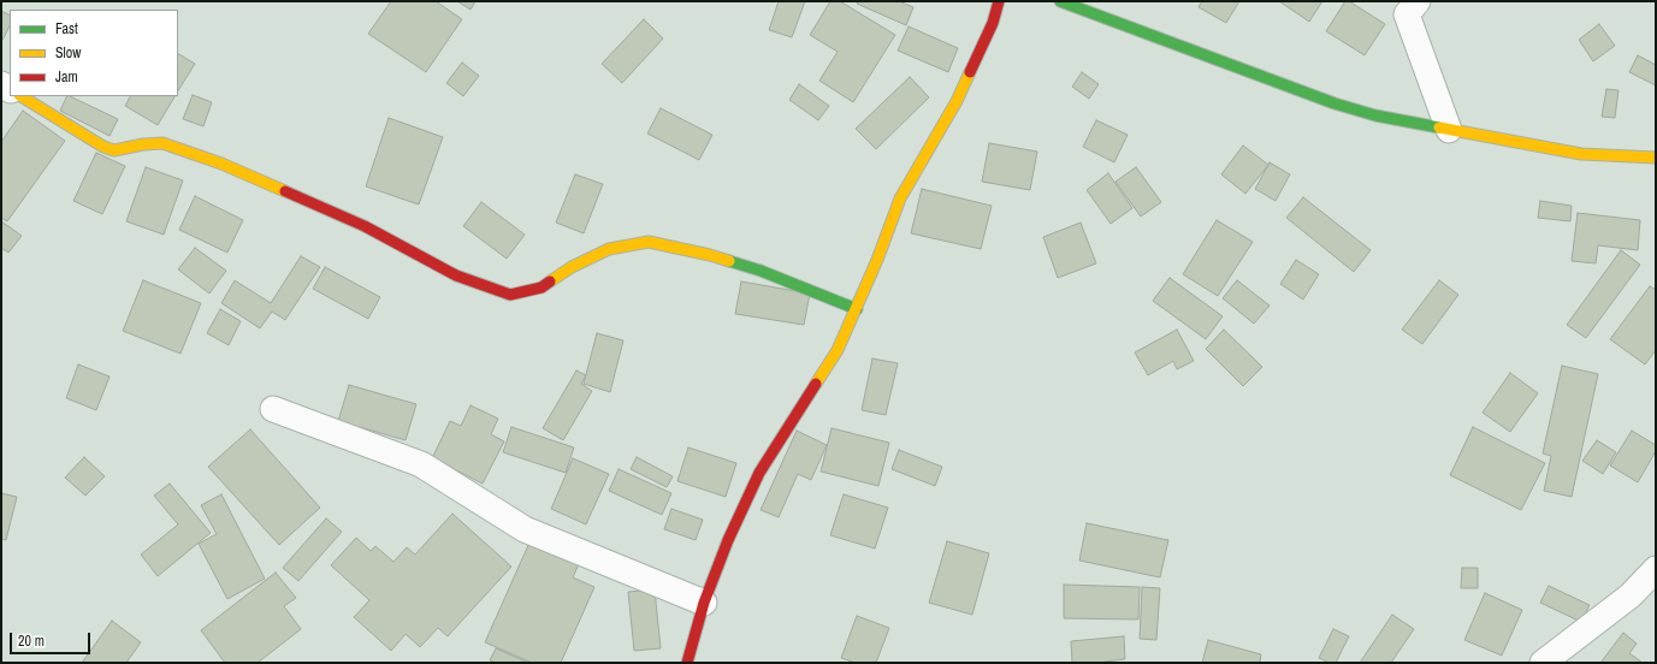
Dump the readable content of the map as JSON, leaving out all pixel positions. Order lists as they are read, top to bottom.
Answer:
{
  "legend": ["Fast", "Slow", "Jam"],
  "scale_bar": "20 m"
}
